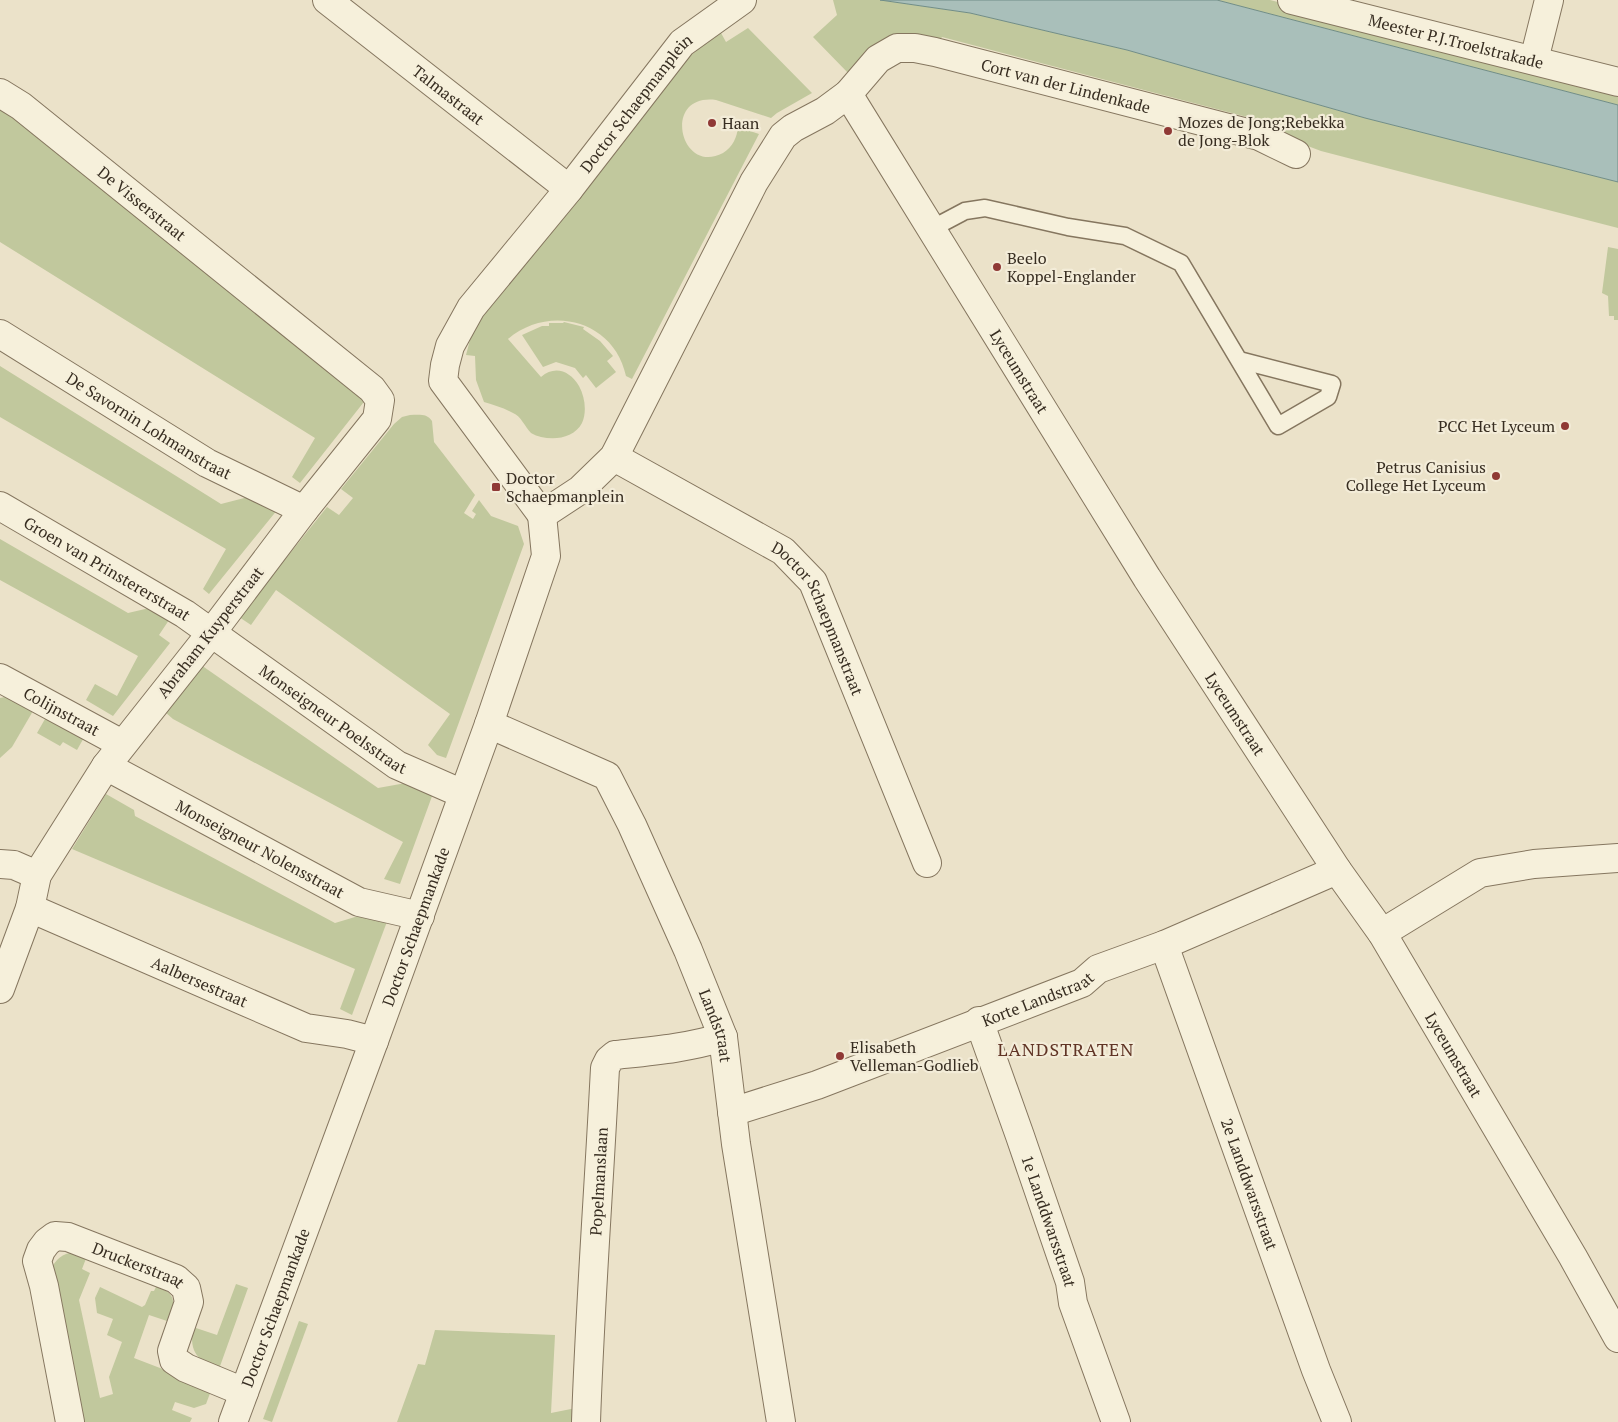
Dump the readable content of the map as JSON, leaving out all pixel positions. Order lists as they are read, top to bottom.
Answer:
{
  "streets": {
    "street": [
      "Meester P.J.Troelstrakade",
      "Cort van der Lindenkade",
      "Talmastraat",
      "Doctor Schaepmanplein",
      "De Visserstraat",
      "Lyceumstraat",
      "De Savornin Lohmanstraat",
      "Groen van Prinstererstraat",
      "Doctor Schaepmanstraat",
      "Abraham Kuyperstraat",
      "Colijnstraat",
      "Monseigneur Poelsstraat",
      "Monseigneur Nolensstraat",
      "Doctor Schaepmankade",
      "Aalbersestraat",
      "Korte Landstraat",
      "Landstraat",
      "Popelmanslaan",
      "2e Landdwarsstraat",
      "1e Landdwarsstraat",
      "Druckerstraat"
    ]
  },
  "crossings": [
    ["Cort van der Lindenkade", "Lyceumstraat"],
    ["Talmastraat", "Doctor Schaepmanplein"],
    ["Doctor Schaepmanplein", "Doctor Schaepmankade"],
    ["De Visserstraat", "Abraham Kuyperstraat"],
    ["Lyceumstraat", "Korte Landstraat"],
    ["De Savornin Lohmanstraat", "Abraham Kuyperstraat"],
    ["Groen van Prinstererstraat", "Abraham Kuyperstraat"],
    ["Groen van Prinstererstraat", "Monseigneur Poelsstraat"],
    ["Abraham Kuyperstraat", "Colijnstraat"],
    ["Abraham Kuyperstraat", "Monseigneur Poelsstraat"],
    ["Abraham Kuyperstraat", "Monseigneur Nolensstraat"],
    ["Abraham Kuyperstraat", "Aalbersestraat"],
    ["Monseigneur Poelsstraat", "Doctor Schaepmankade"],
    ["Monseigneur Nolensstraat", "Doctor Schaepmankade"],
    ["Doctor Schaepmankade", "Aalbersestraat"],
    ["Doctor Schaepmankade", "Landstraat"],
    ["Doctor Schaepmankade", "Druckerstraat"],
    ["Korte Landstraat", "Landstraat"],
    ["Korte Landstraat", "2e Landdwarsstraat"],
    ["Korte Landstraat", "1e Landdwarsstraat"],
    ["Landstraat", "Popelmanslaan"]
  ],
  "districts": ["LANDSTRATEN"],
  "places": {
    "other": [
      "Haan",
      "Mozes de Jong;Rebekka de Jong-Blok",
      "Beelo Koppel-Englander",
      "PCC Het Lyceum",
      "Petrus Canisius College Het Lyceum",
      "Elisabeth Velleman-Godlieb"
    ],
    "transit": ["Doctor Schaepmanplein"]
  }
}
